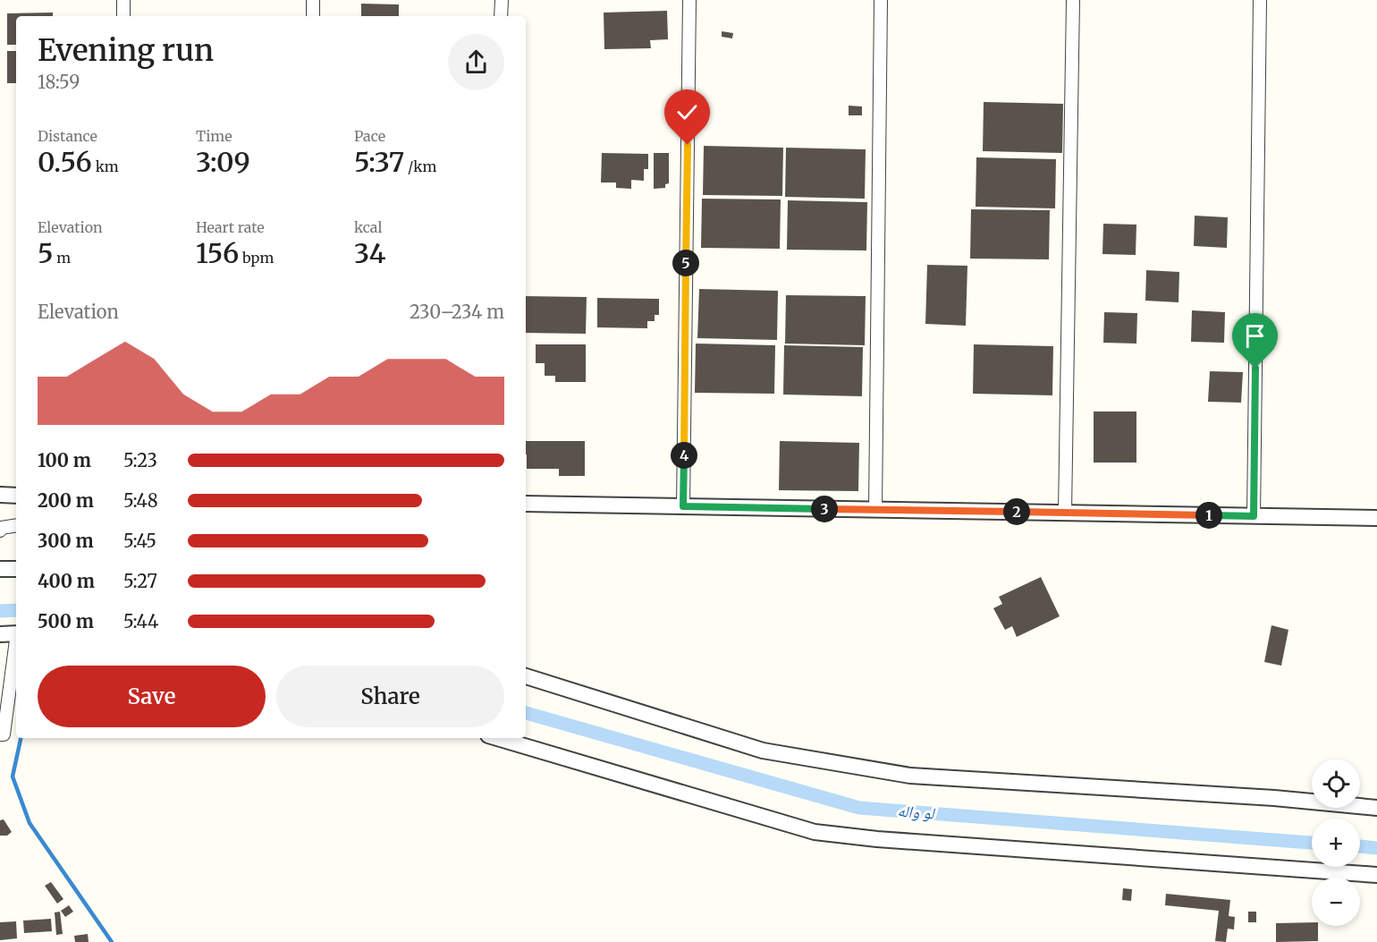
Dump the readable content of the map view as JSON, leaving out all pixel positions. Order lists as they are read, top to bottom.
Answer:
{
  "water": ["لو واله"],
  "page": {
    "heading": ["Evening run", "18:59"],
    "stats": [
      ["Distance", "0.56 km"],
      ["Time", "3:09"],
      ["Pace", "5:37 /km"],
      ["Elevation", "5 m"],
      ["Heart rate", "156 bpm"],
      ["kcal", "34"]
    ],
    "pins": [
      "5",
      "4",
      "3",
      "2",
      "1"
    ],
    "chart": ["Elevation", "230–234 m"],
    "list": [
      {
        "name": "100 m",
        "note": "5:23"
      },
      {
        "name": "200 m",
        "note": "5:48"
      },
      {
        "name": "300 m",
        "note": "5:45"
      },
      {
        "name": "400 m",
        "note": "5:27"
      },
      {
        "name": "500 m",
        "note": "5:44"
      }
    ],
    "buttons": ["Save", "Share"],
    "map_buttons": ["+", "−"]
  }
}
